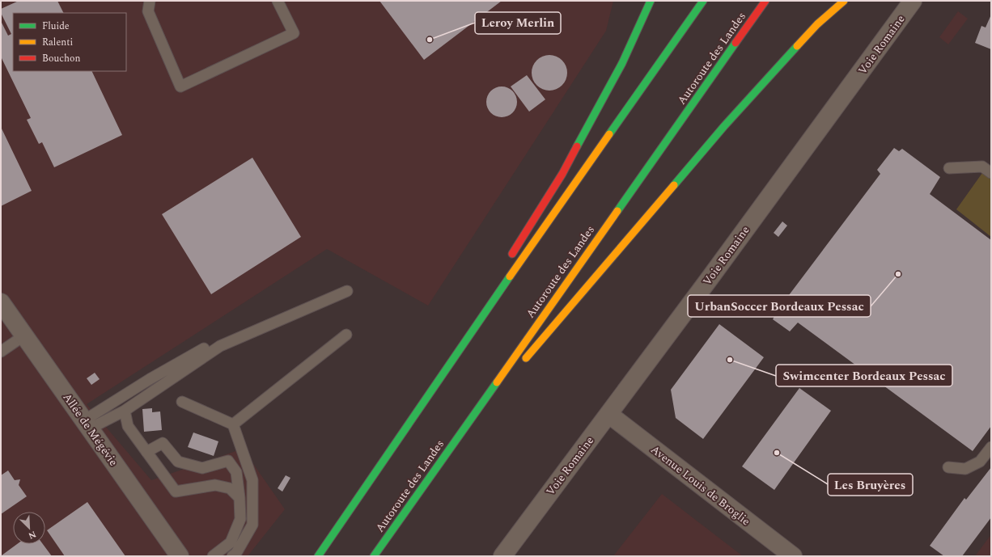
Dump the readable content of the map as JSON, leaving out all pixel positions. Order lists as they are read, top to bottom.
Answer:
{
  "streets": {
    "highway": ["Autoroute des Landes"],
    "street": ["Voie Romaine", "Allée de Mégévie", "Avenue Louis de Broglie"]
  },
  "crossings": [
    ["Voie Romaine", "Avenue Louis de Broglie"]
  ],
  "places": [
    "Leroy Merlin",
    "UrbanSoccer Bordeaux Pessac",
    "Swimcenter Bordeaux Pessac",
    "Les Bruyères"
  ],
  "legend": ["Fluide", "Ralenti", "Bouchon"],
  "north": "bottom right"
}
